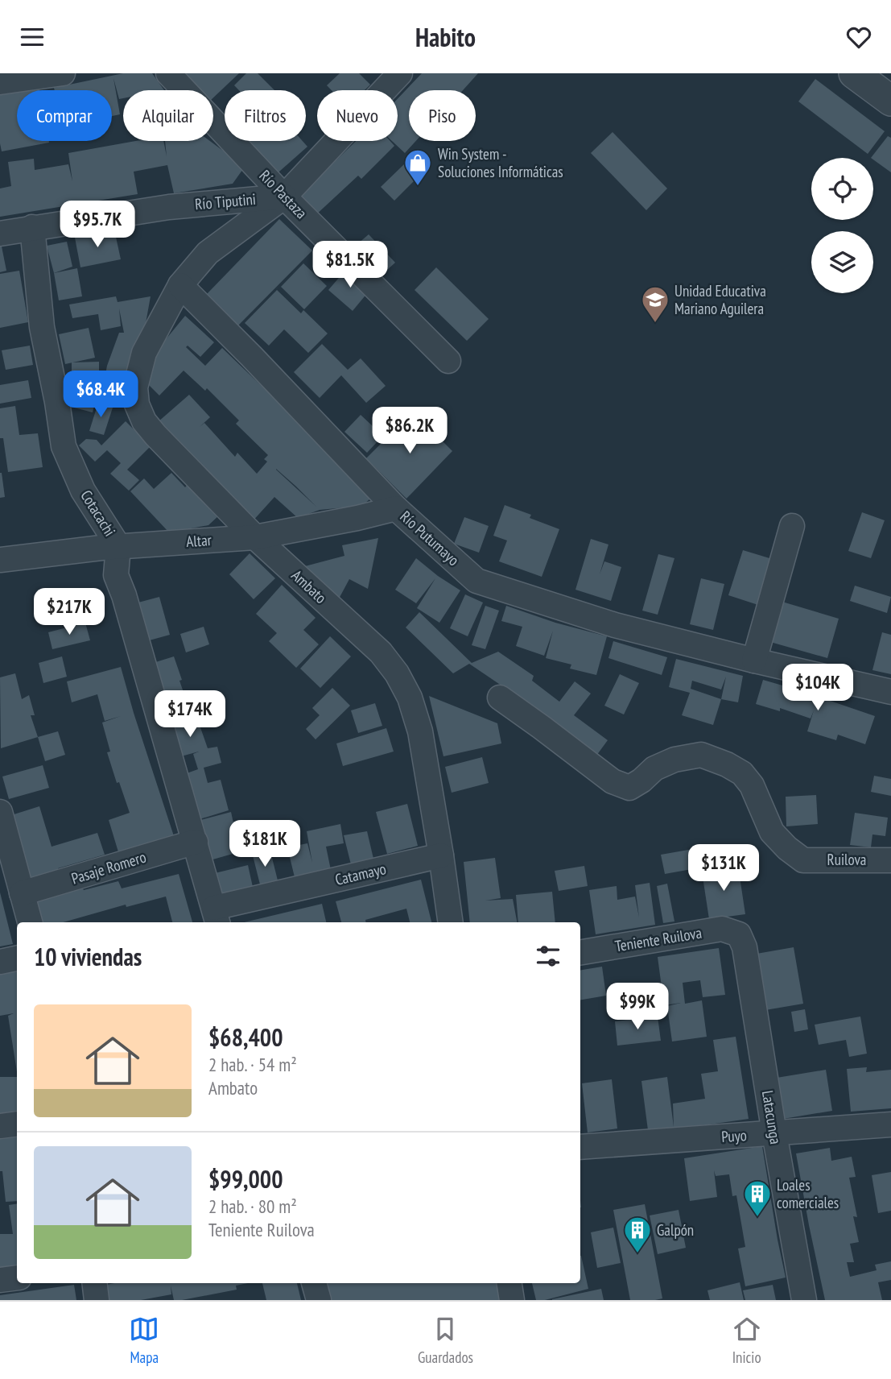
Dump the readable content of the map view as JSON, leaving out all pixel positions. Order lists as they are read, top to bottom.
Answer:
{
  "streets": {
    "street": [
      "Río Pastaza",
      "Río Tiputini",
      "Cotacachi",
      "Río Putumayo",
      "Altar",
      "Ambato",
      "Ruilova",
      "Pasaje Romero",
      "Catamayo",
      "Teniente Ruilova",
      "Latacunga",
      "Puyo"
    ]
  },
  "crossings": [
    ["Río Pastaza", "Río Tiputini"],
    ["Río Tiputini", "Cotacachi"],
    ["Cotacachi", "Altar"],
    ["Cotacachi", "Pasaje Romero"],
    ["Cotacachi", "Catamayo"],
    ["Río Putumayo", "Altar"],
    ["Río Putumayo", "Ambato"],
    ["Altar", "Ambato"],
    ["Ambato", "Catamayo"],
    ["Teniente Ruilova", "Latacunga"],
    ["Latacunga", "Puyo"]
  ],
  "places": {
    "shop": ["Win System - Soluciones Informáticas"],
    "school or university": ["Unidad Educativa Mariano Aguilera"],
    "building": ["Loales comerciales", "Galpón"]
  },
  "page": {
    "header": "Habito",
    "chip": [
      "Comprar",
      "Alquilar",
      "Filtros",
      "Nuevo",
      "Piso"
    ],
    "price": [
      "$95.7K",
      "$81.5K",
      "$68.4K",
      "$86.2K",
      "$217K",
      "$104K",
      "$174K",
      "$181K",
      "$131K",
      "$99K"
    ],
    "heading": "10 viviendas",
    "list": [
      {
        "name": "$68,400",
        "note": "2 hab. · 54 m² · Ambato"
      },
      {
        "name": "$99,000",
        "note": "2 hab. · 80 m² · Teniente Ruilova"
      }
    ],
    "tabs": ["Mapa", "Guardados", "Inicio"]
  }
}
